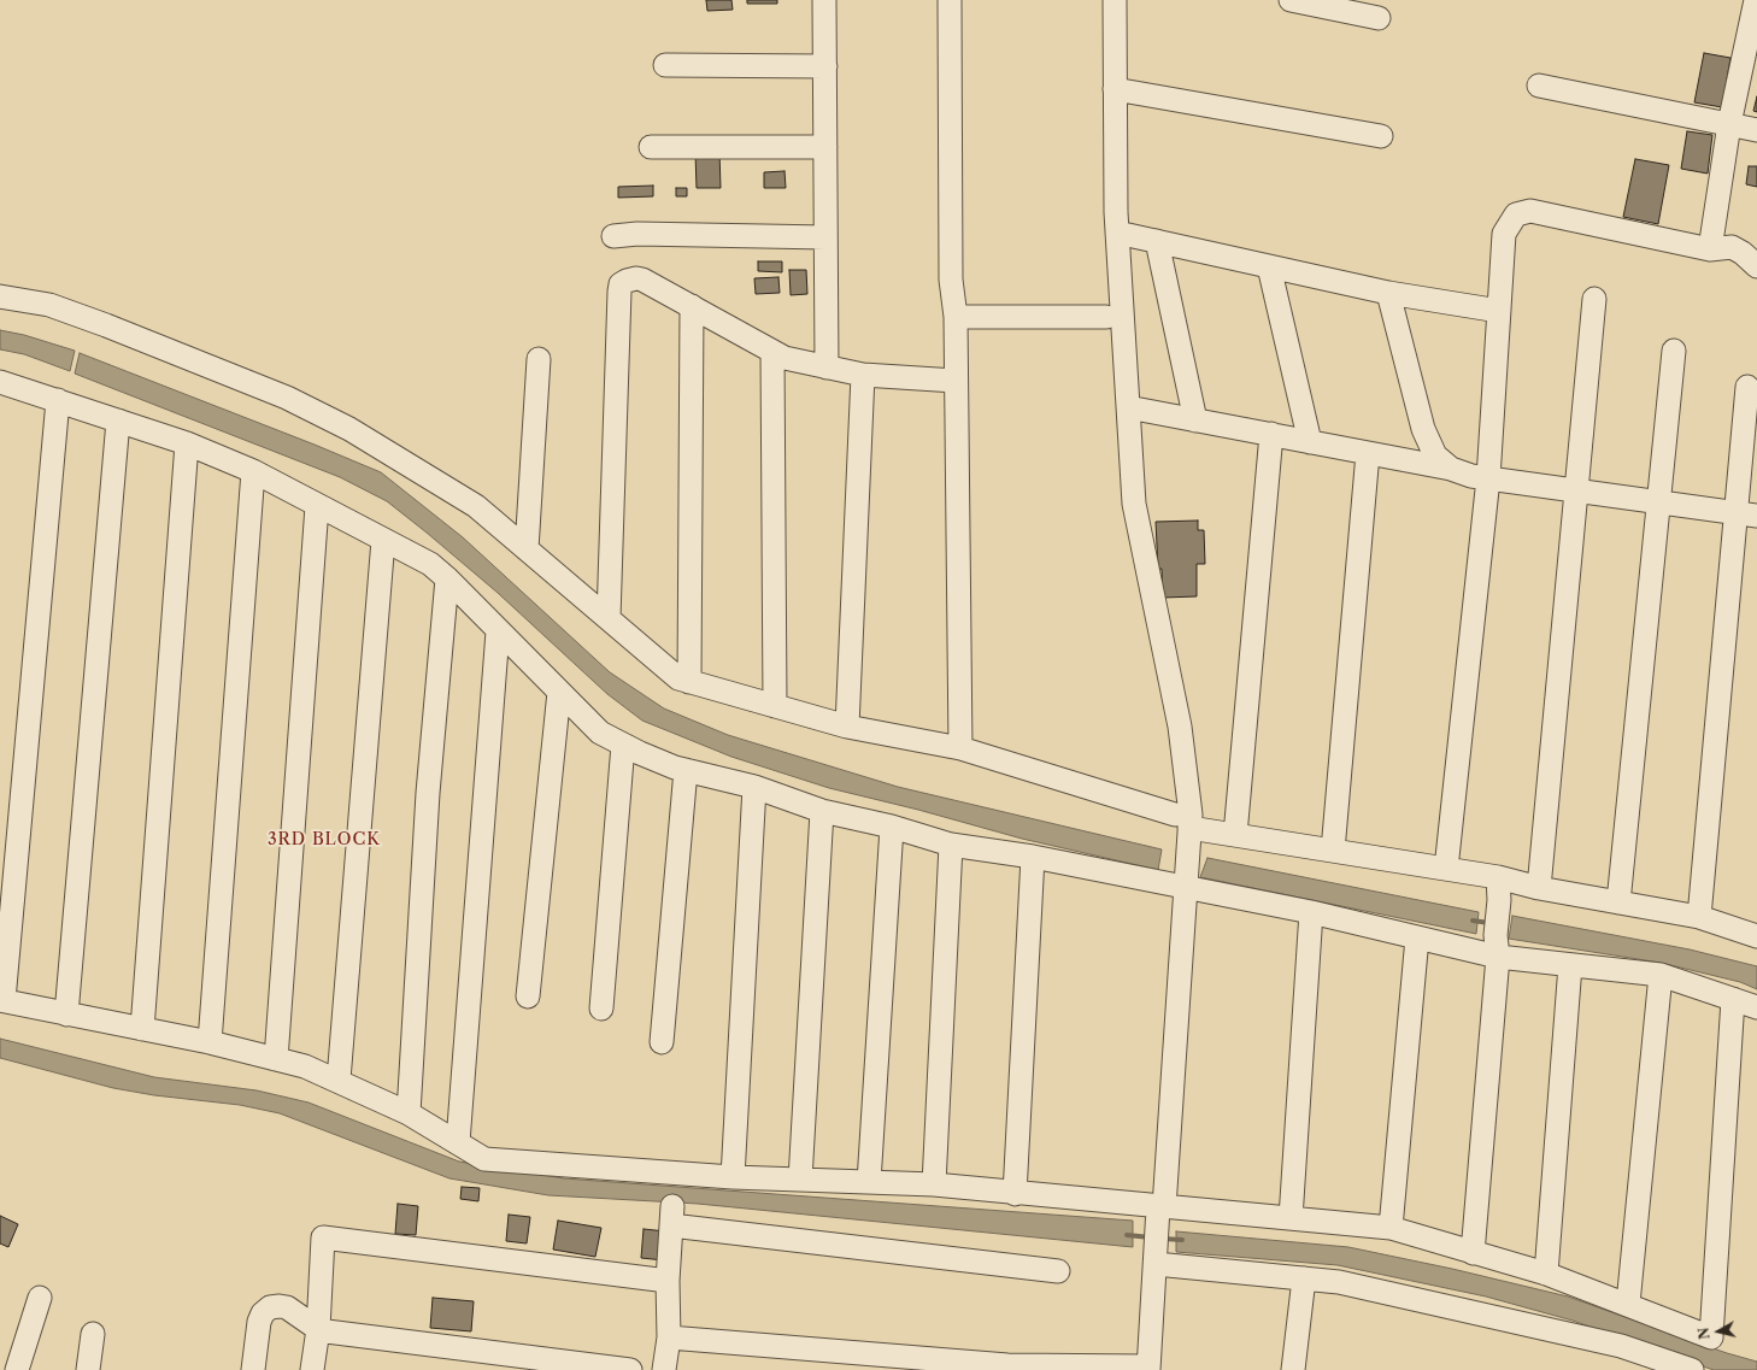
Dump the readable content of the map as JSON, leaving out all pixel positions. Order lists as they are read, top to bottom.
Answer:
{
  "districts": ["3RD BLOCK"],
  "north": "left"
}
